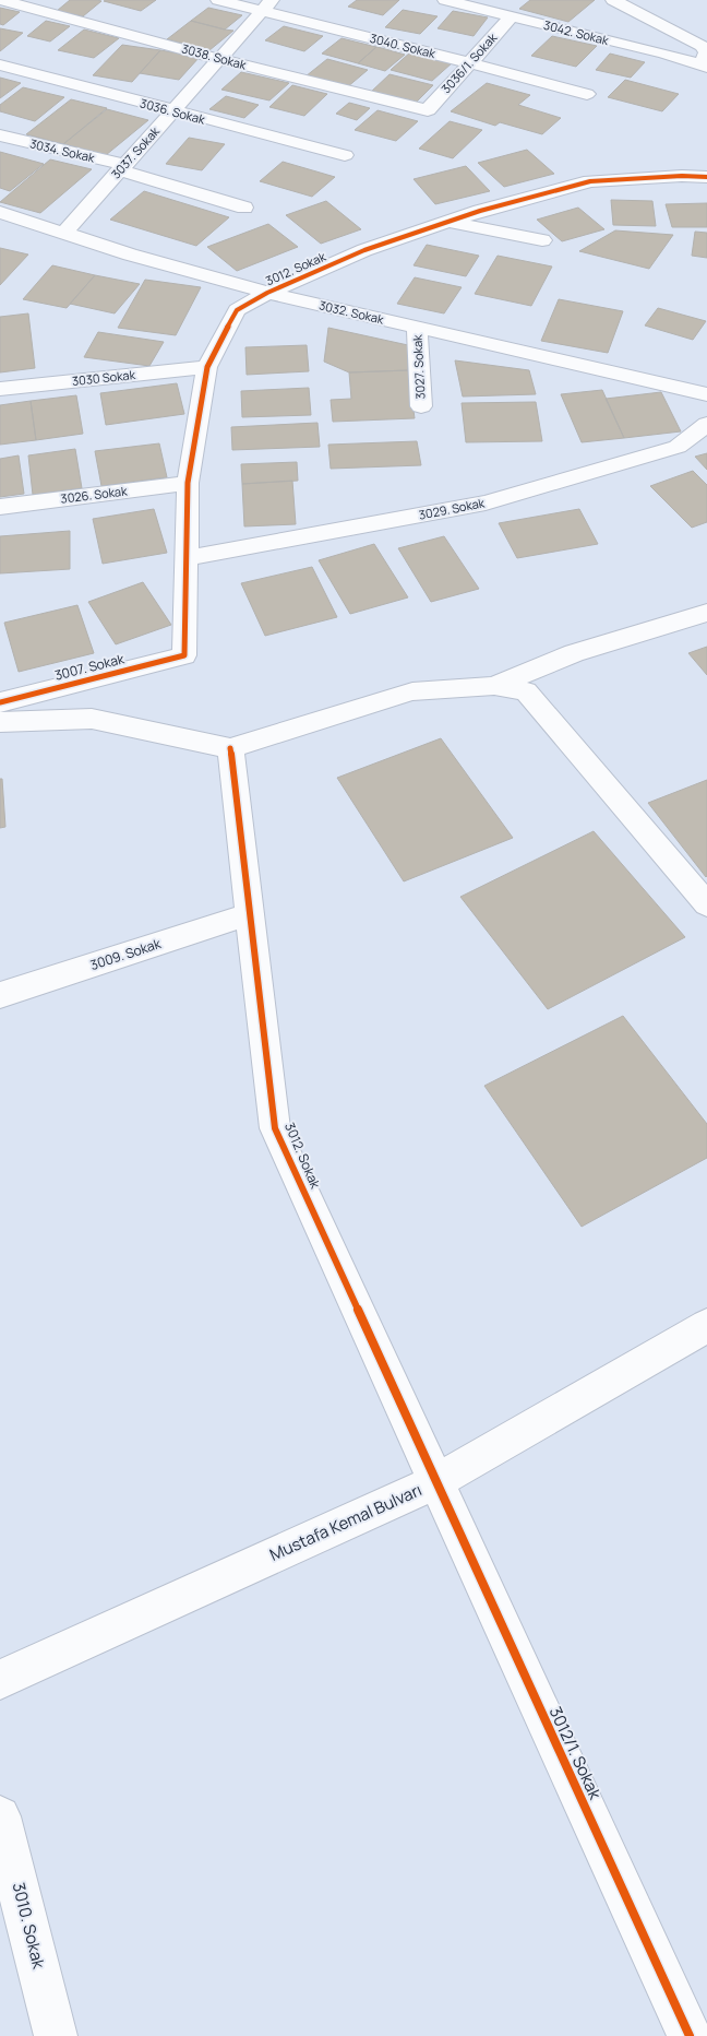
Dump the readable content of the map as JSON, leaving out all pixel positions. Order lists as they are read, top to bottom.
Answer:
{
  "streets": {
    "street": [
      "3042. Sokak",
      "3040. Sokak",
      "3038. Sokak",
      "3036/1. Sokak",
      "3036. Sokak",
      "3034. Sokak",
      "3037. Sokak",
      "3012. Sokak",
      "3032. Sokak",
      "3027. Sokak",
      "3030 Sokak",
      "3026. Sokak",
      "3029. Sokak",
      "3007. Sokak",
      "3009. Sokak",
      "Mustafa Kemal Bulvarı",
      "3012/1. Sokak",
      "3010. Sokak"
    ]
  },
  "crossings": [
    ["3042. Sokak", "3036/1. Sokak"],
    ["3040. Sokak", "3036/1. Sokak"],
    ["3040. Sokak", "3037. Sokak"],
    ["3038. Sokak", "3036/1. Sokak"],
    ["3038. Sokak", "3037. Sokak"],
    ["3036. Sokak", "3037. Sokak"],
    ["3034. Sokak", "3037. Sokak"],
    ["3037. Sokak", "3032. Sokak"],
    ["3012. Sokak", "3032. Sokak"],
    ["3012. Sokak", "3030 Sokak"],
    ["3012. Sokak", "3026. Sokak"],
    ["3012. Sokak", "3029. Sokak"],
    ["3012. Sokak", "3007. Sokak"],
    ["3012. Sokak", "3009. Sokak"],
    ["3012. Sokak", "Mustafa Kemal Bulvarı"],
    ["3012. Sokak", "3012/1. Sokak"],
    ["3032. Sokak", "3027. Sokak"],
    ["Mustafa Kemal Bulvarı", "3012/1. Sokak"]
  ]
}
